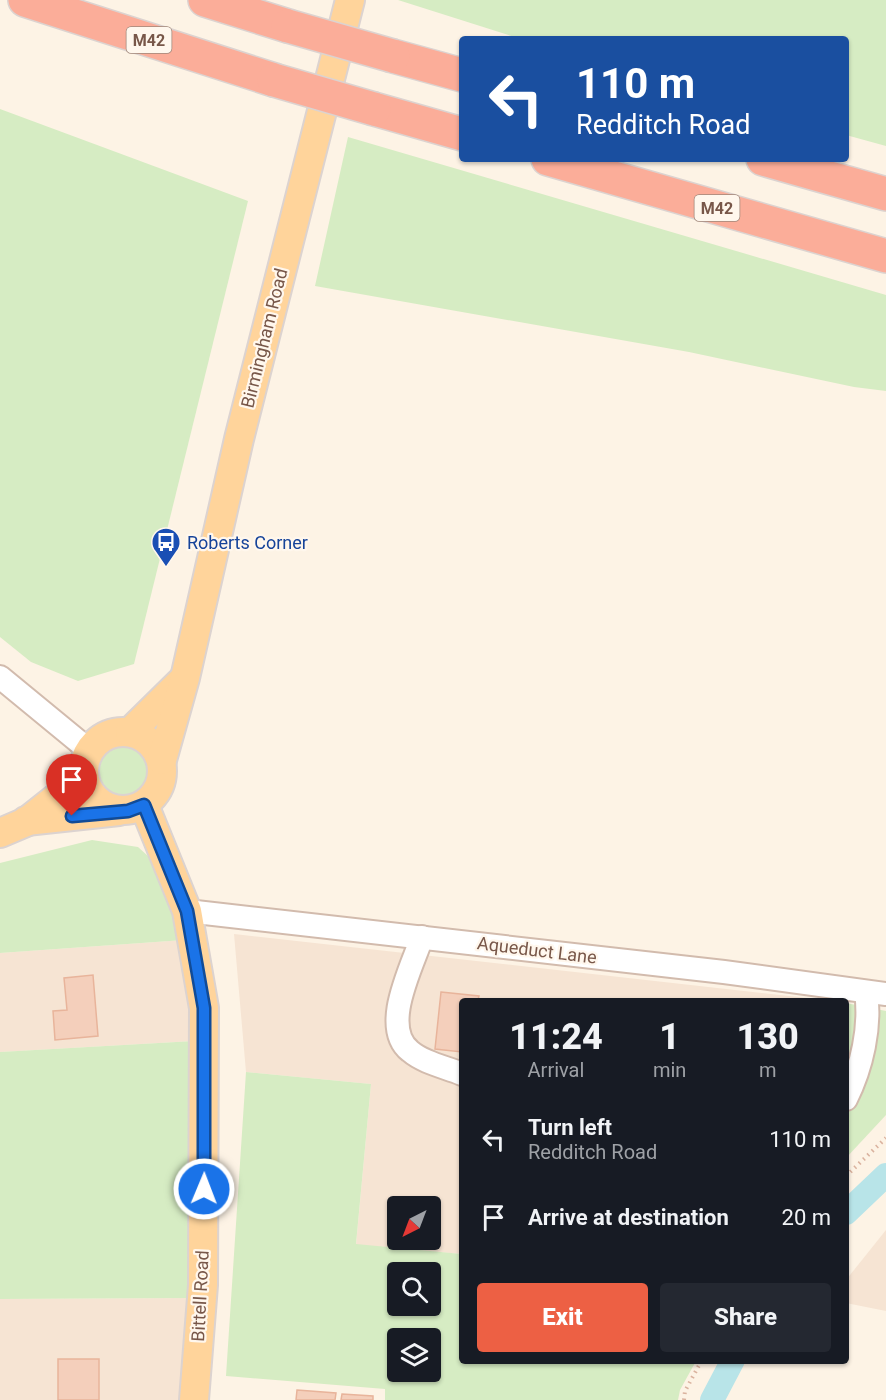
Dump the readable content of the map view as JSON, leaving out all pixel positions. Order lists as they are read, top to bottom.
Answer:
{
  "streets": {
    "highway": ["M42"],
    "main road": ["Birmingham Road", "Bittell Road"],
    "street": ["Aqueduct Lane"]
  },
  "crossings": [
    ["Birmingham Road", "Bittell Road"],
    ["Aqueduct Lane", "Bittell Road"]
  ],
  "places": {
    "bus stop": ["Roberts Corner"]
  },
  "north": "bottom left",
  "page": {
    "turn": ["110 m", "Redditch Road"],
    "eta": [
      "11:24",
      "Arrival",
      "1",
      "min",
      "130",
      "m"
    ],
    "list": [
      {
        "name": "Turn left",
        "note": "Redditch Road",
        "value": "110 m"
      },
      {
        "name": "Arrive at destination",
        "value": "20 m"
      }
    ],
    "buttons": ["Exit", "Share"]
  }
}
